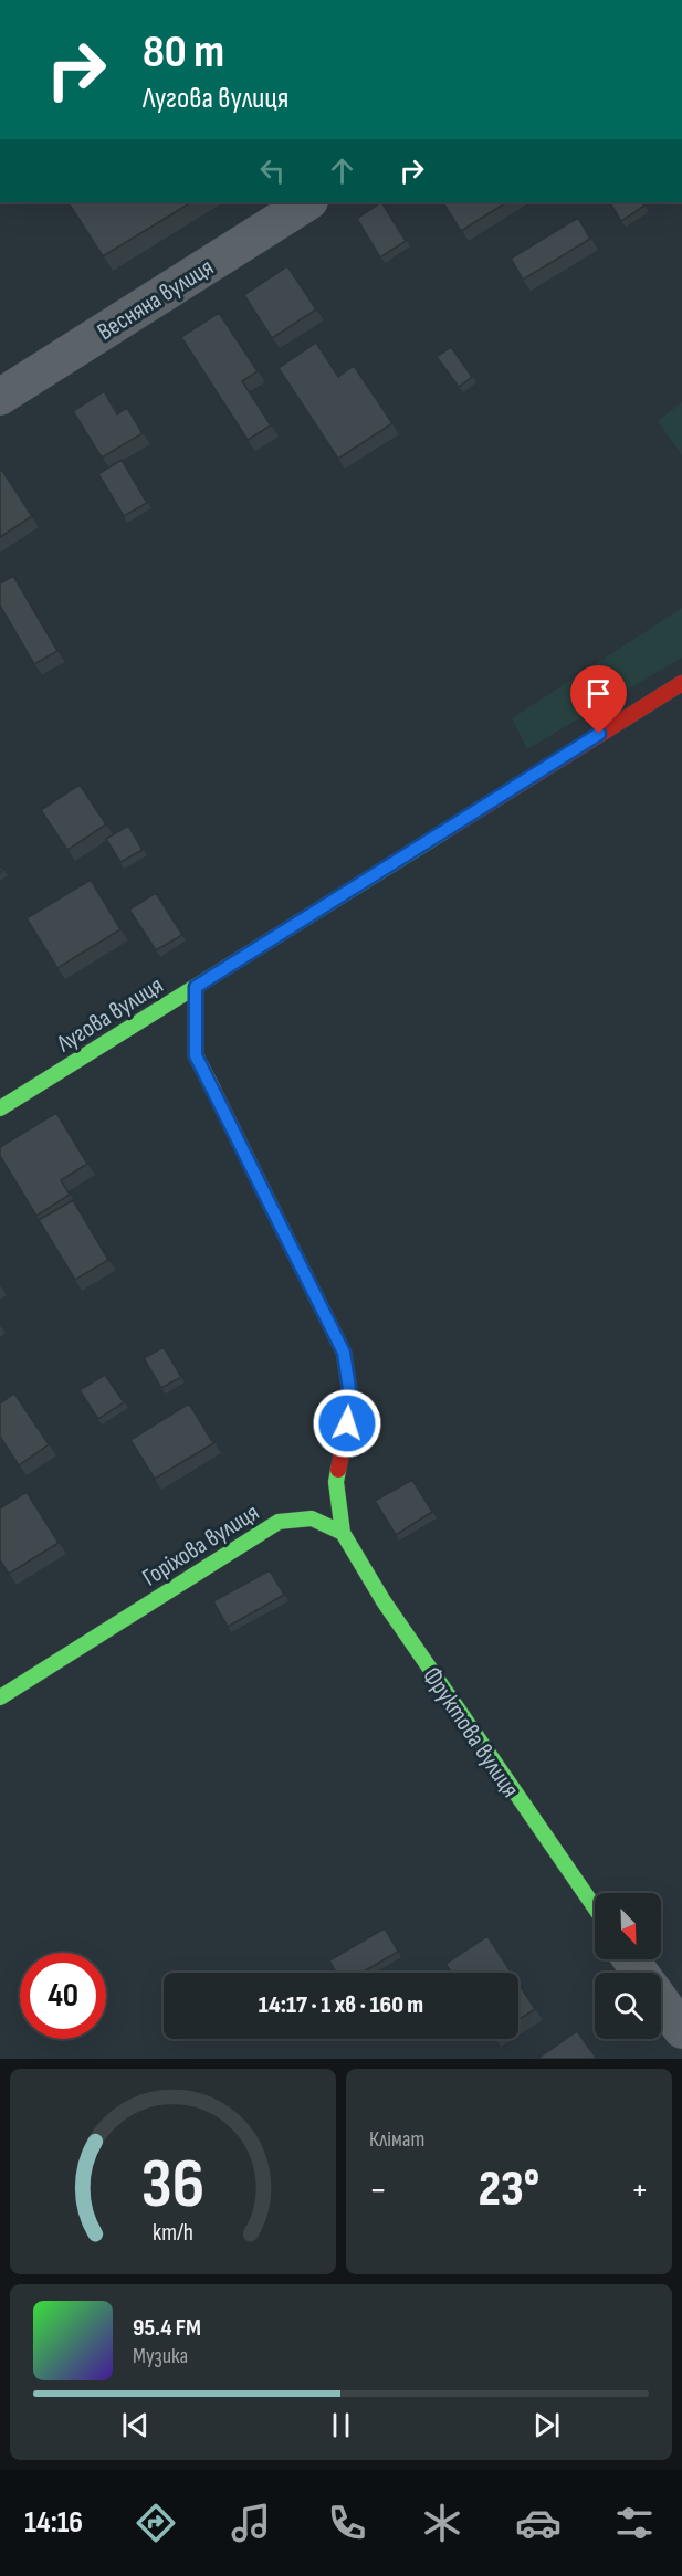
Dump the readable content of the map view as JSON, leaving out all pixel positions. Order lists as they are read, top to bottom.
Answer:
{
  "streets": {
    "street": [
      "Весняна вулиця",
      "Лугова вулиця",
      "Горіхова вулиця",
      "Фруктова вулиця"
    ]
  },
  "crossings": [
    ["Горіхова вулиця", "Фруктова вулиця"]
  ],
  "north": "bottom right",
  "page": {
    "turn": ["80 m", "Лугова вулиця"],
    "limit": "40",
    "trip": "14:17 · 1 хв · 160 m",
    "tile": "Клімат",
    "heat": ["−", "23°", "+"],
    "song": ["95.4 FM", "Музика"],
    "tabs": "14:16",
    "gauge": ["36", "km/h"]
  }
}
